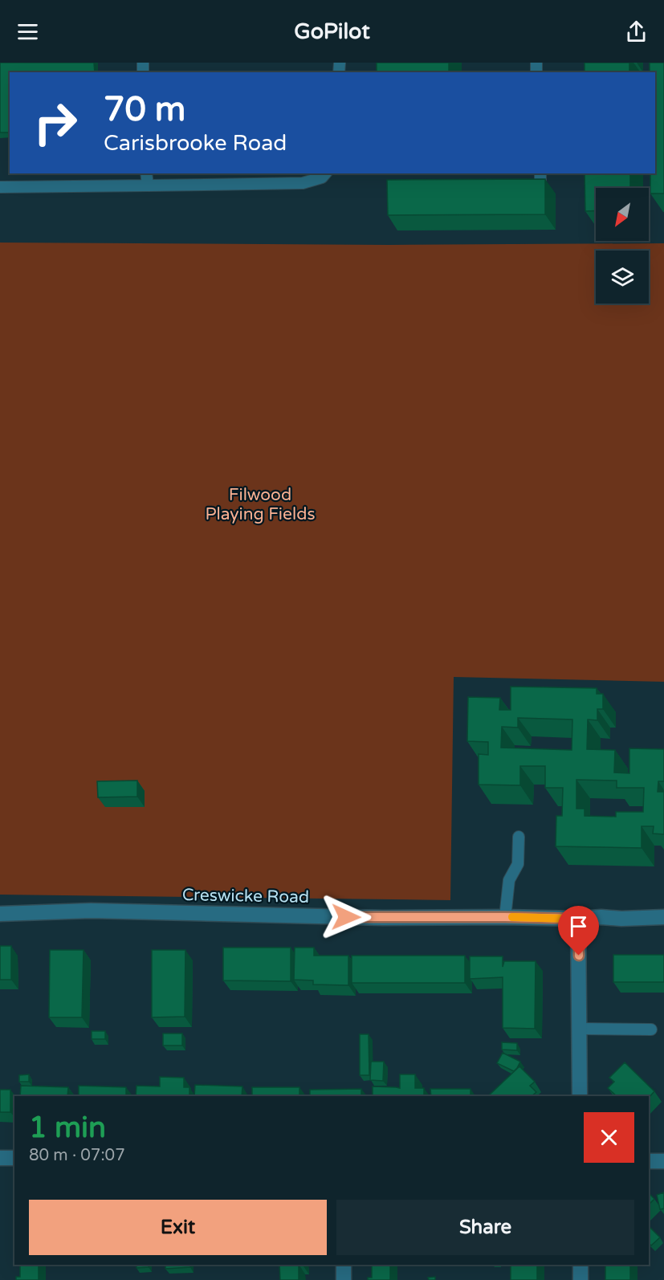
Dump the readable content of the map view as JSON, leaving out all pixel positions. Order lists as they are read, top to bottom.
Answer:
{
  "streets": {
    "street": ["Creswicke Road"]
  },
  "parks": ["Filwood Playing Fields"],
  "north": "bottom left",
  "page": {
    "header": "GoPilot",
    "turn": ["70 m", "Carisbrooke Road"],
    "heading": ["1 min", "80 m · 07:07"],
    "buttons": ["Exit", "Share"]
  }
}
